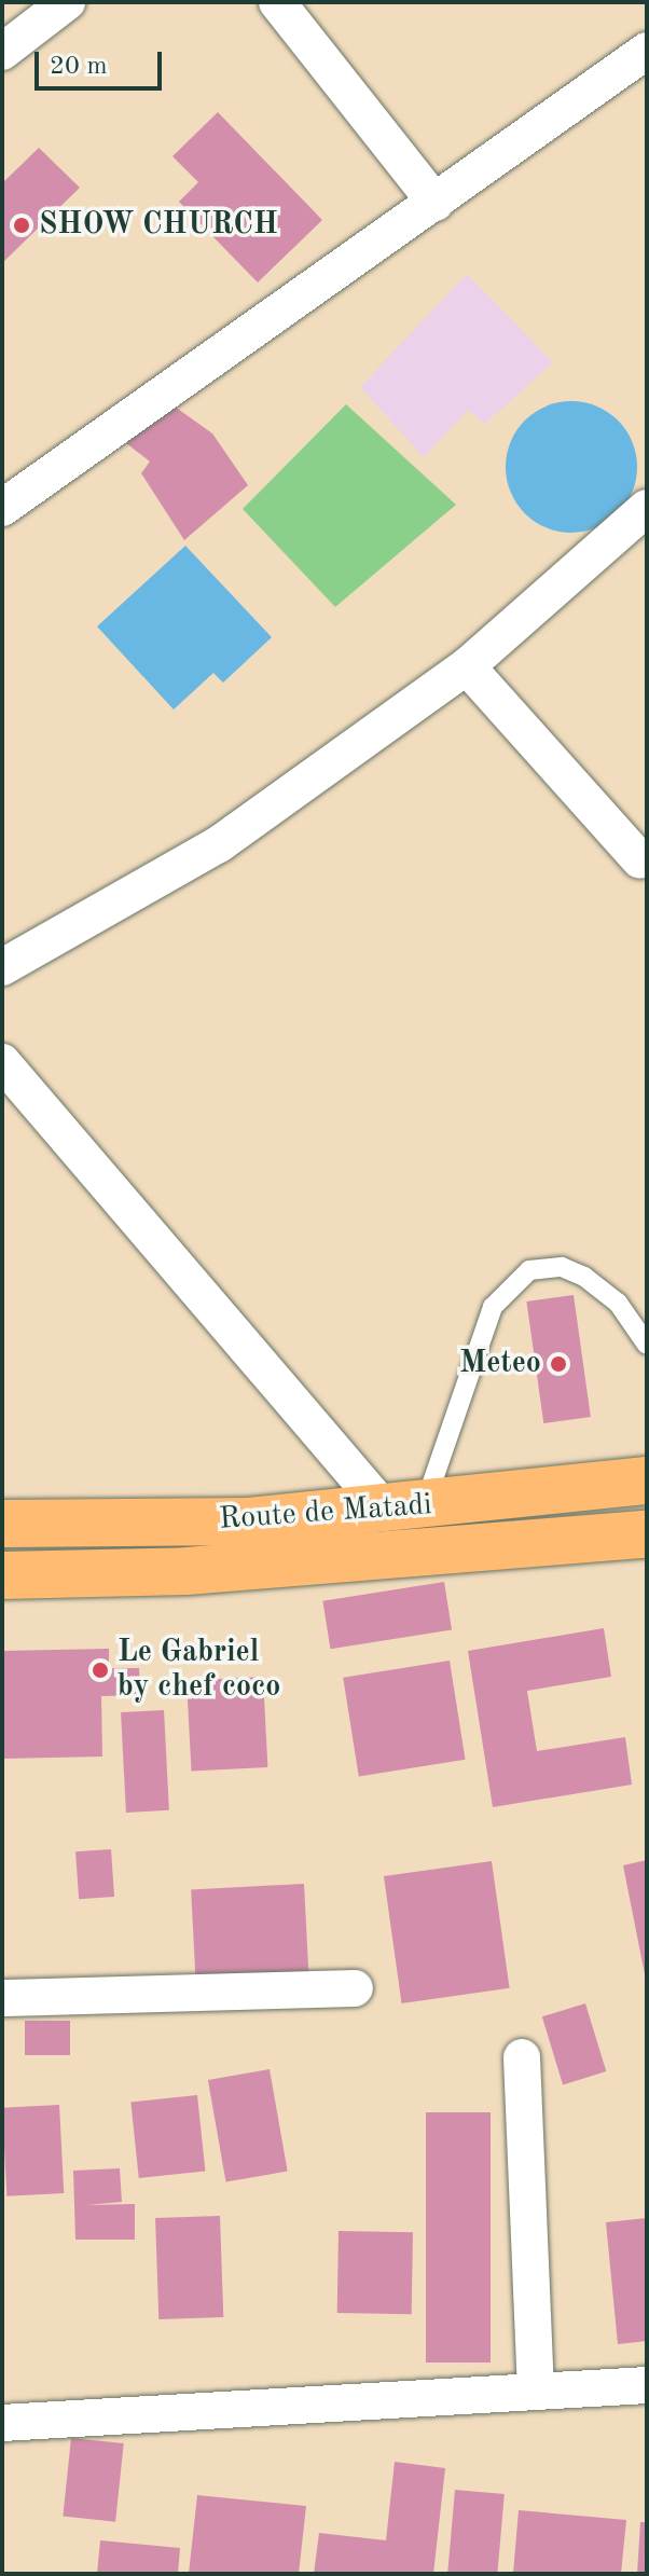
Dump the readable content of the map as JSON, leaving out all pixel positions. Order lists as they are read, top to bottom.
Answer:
{
  "streets": {
    "main road": ["Route de Matadi"]
  },
  "places": ["SHOW CHURCH", "Meteo", "Le Gabriel by chef coco"],
  "scale_bar": "20 m"
}
